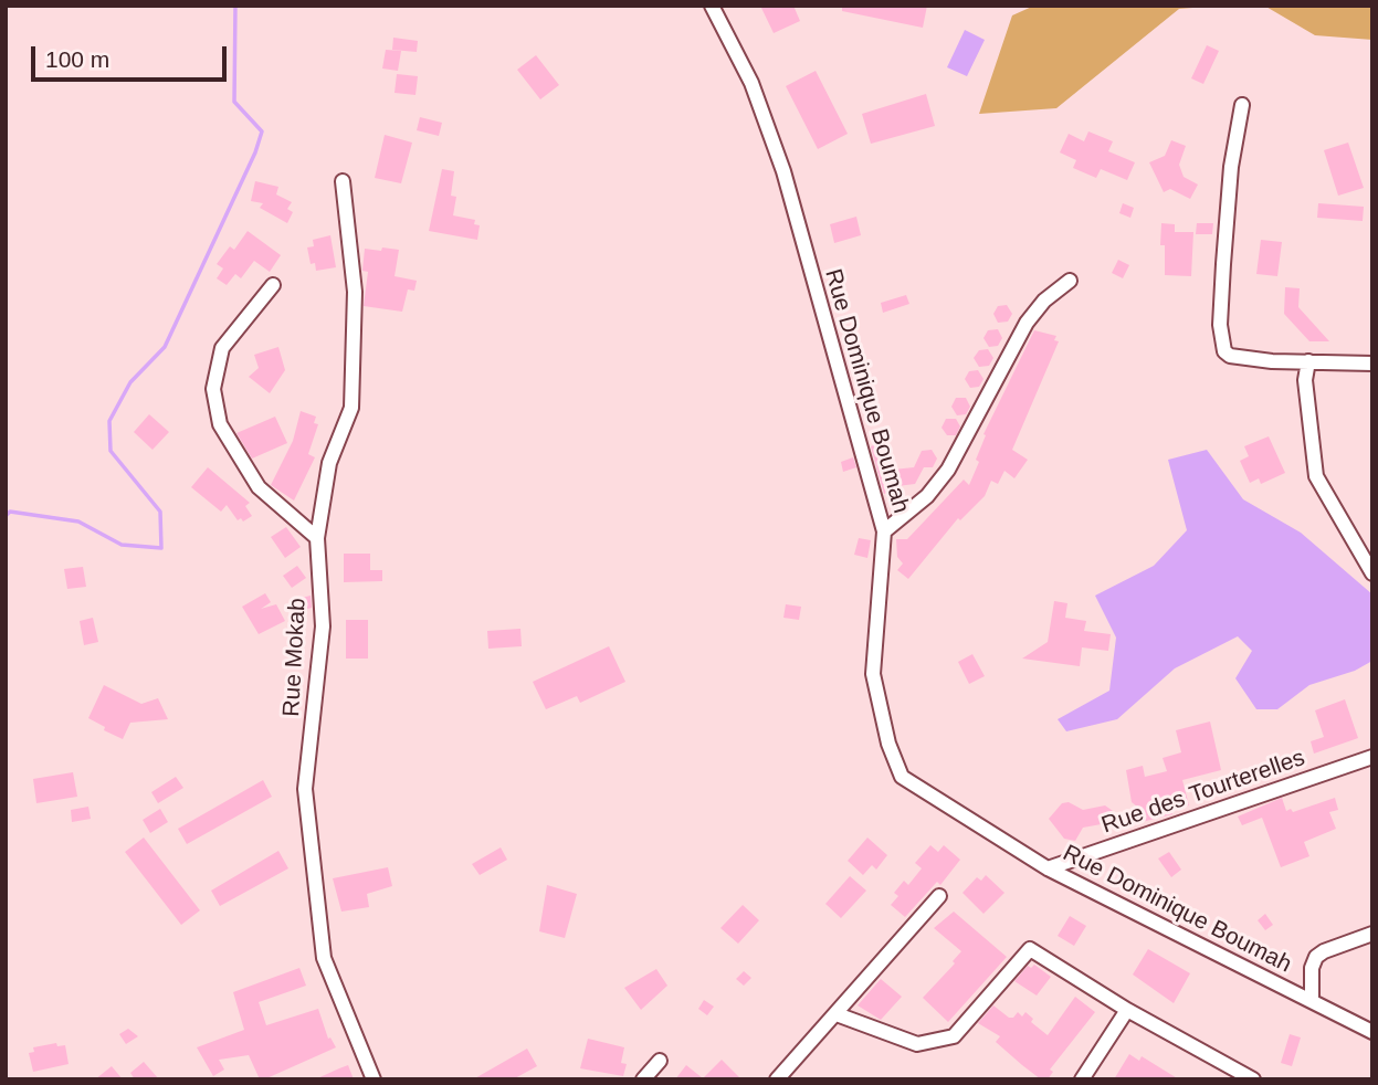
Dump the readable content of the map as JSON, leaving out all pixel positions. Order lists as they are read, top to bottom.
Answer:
{
  "streets": {
    "street": ["Rue Dominique Boumah", "Rue Mokab", "Rue des Tourterelles"]
  },
  "crossings": [
    ["Rue Dominique Boumah", "Rue des Tourterelles"]
  ],
  "scale_bar": "100 m"
}
